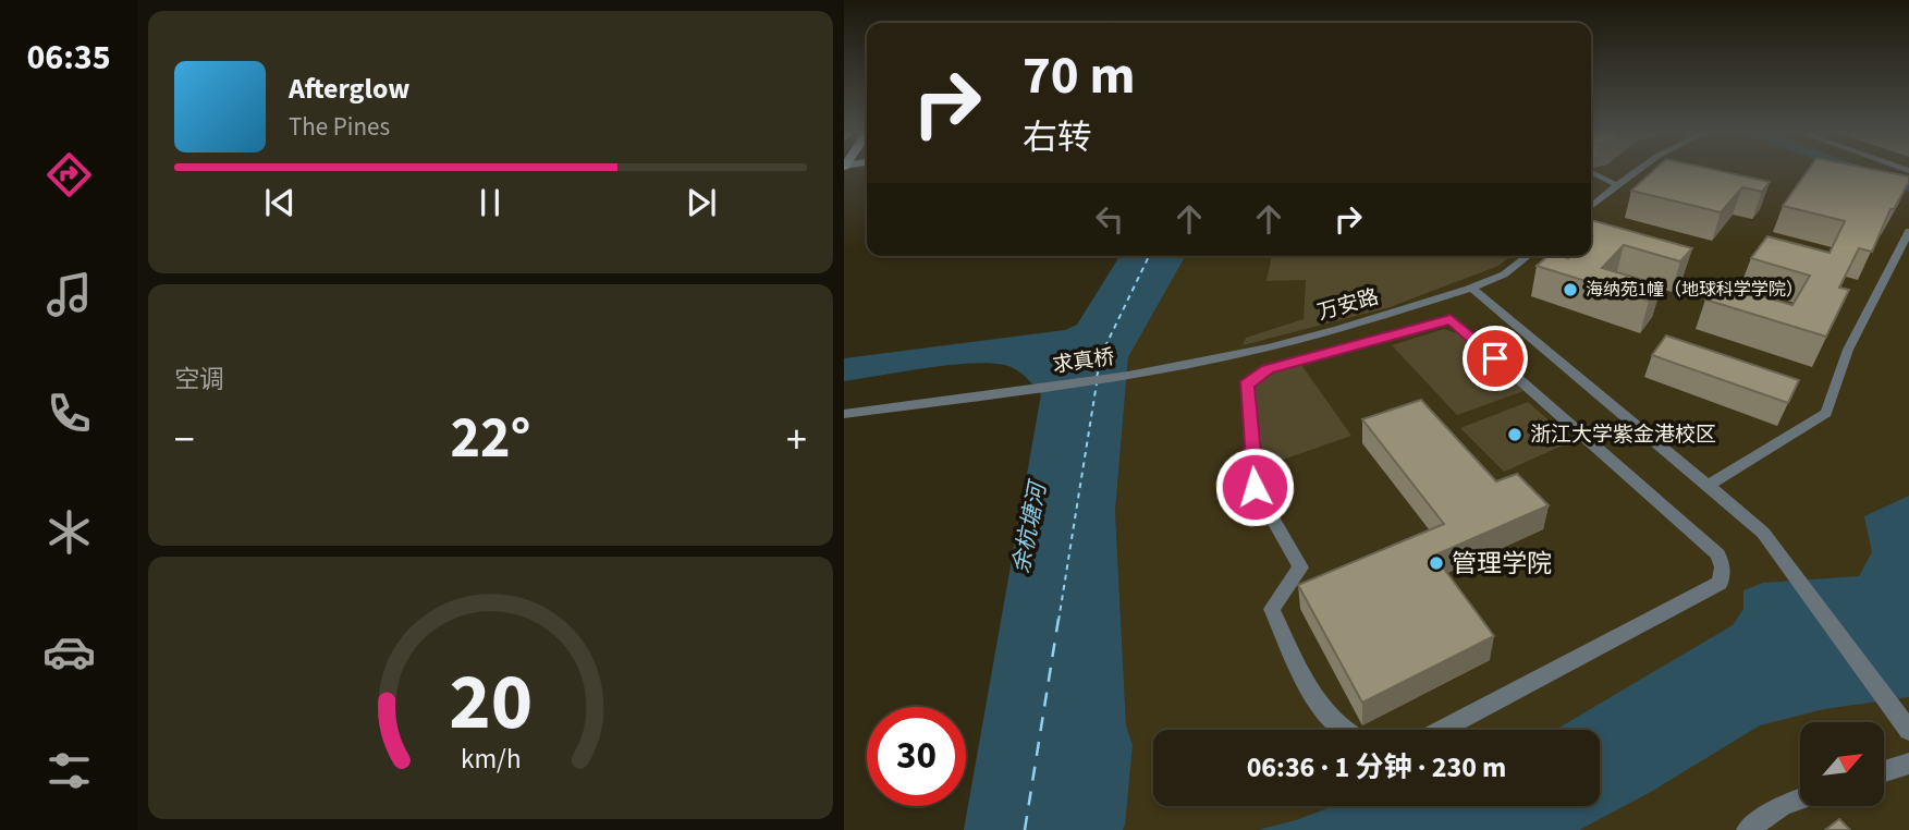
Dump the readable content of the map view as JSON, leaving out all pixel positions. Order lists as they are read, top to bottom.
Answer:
{
  "streets": {
    "street": ["万安路", "求真桥"]
  },
  "crossings": [
    ["万安路", "求真桥"]
  ],
  "water": ["余杭塘河"],
  "places": ["海纳苑1幢（地球科学学院）", "浙江大学紫金港校区", "管理学院"],
  "north": "top right",
  "page": {
    "tabs": "06:35",
    "turn": ["70 m", "右转"],
    "song": ["Afterglow", "The Pines"],
    "tile": "空调",
    "heat": ["−", "22°", "+"],
    "limit": "30",
    "trip": "06:36 · 1 分钟 · 230 m",
    "gauge": ["20", "km/h"]
  }
}
